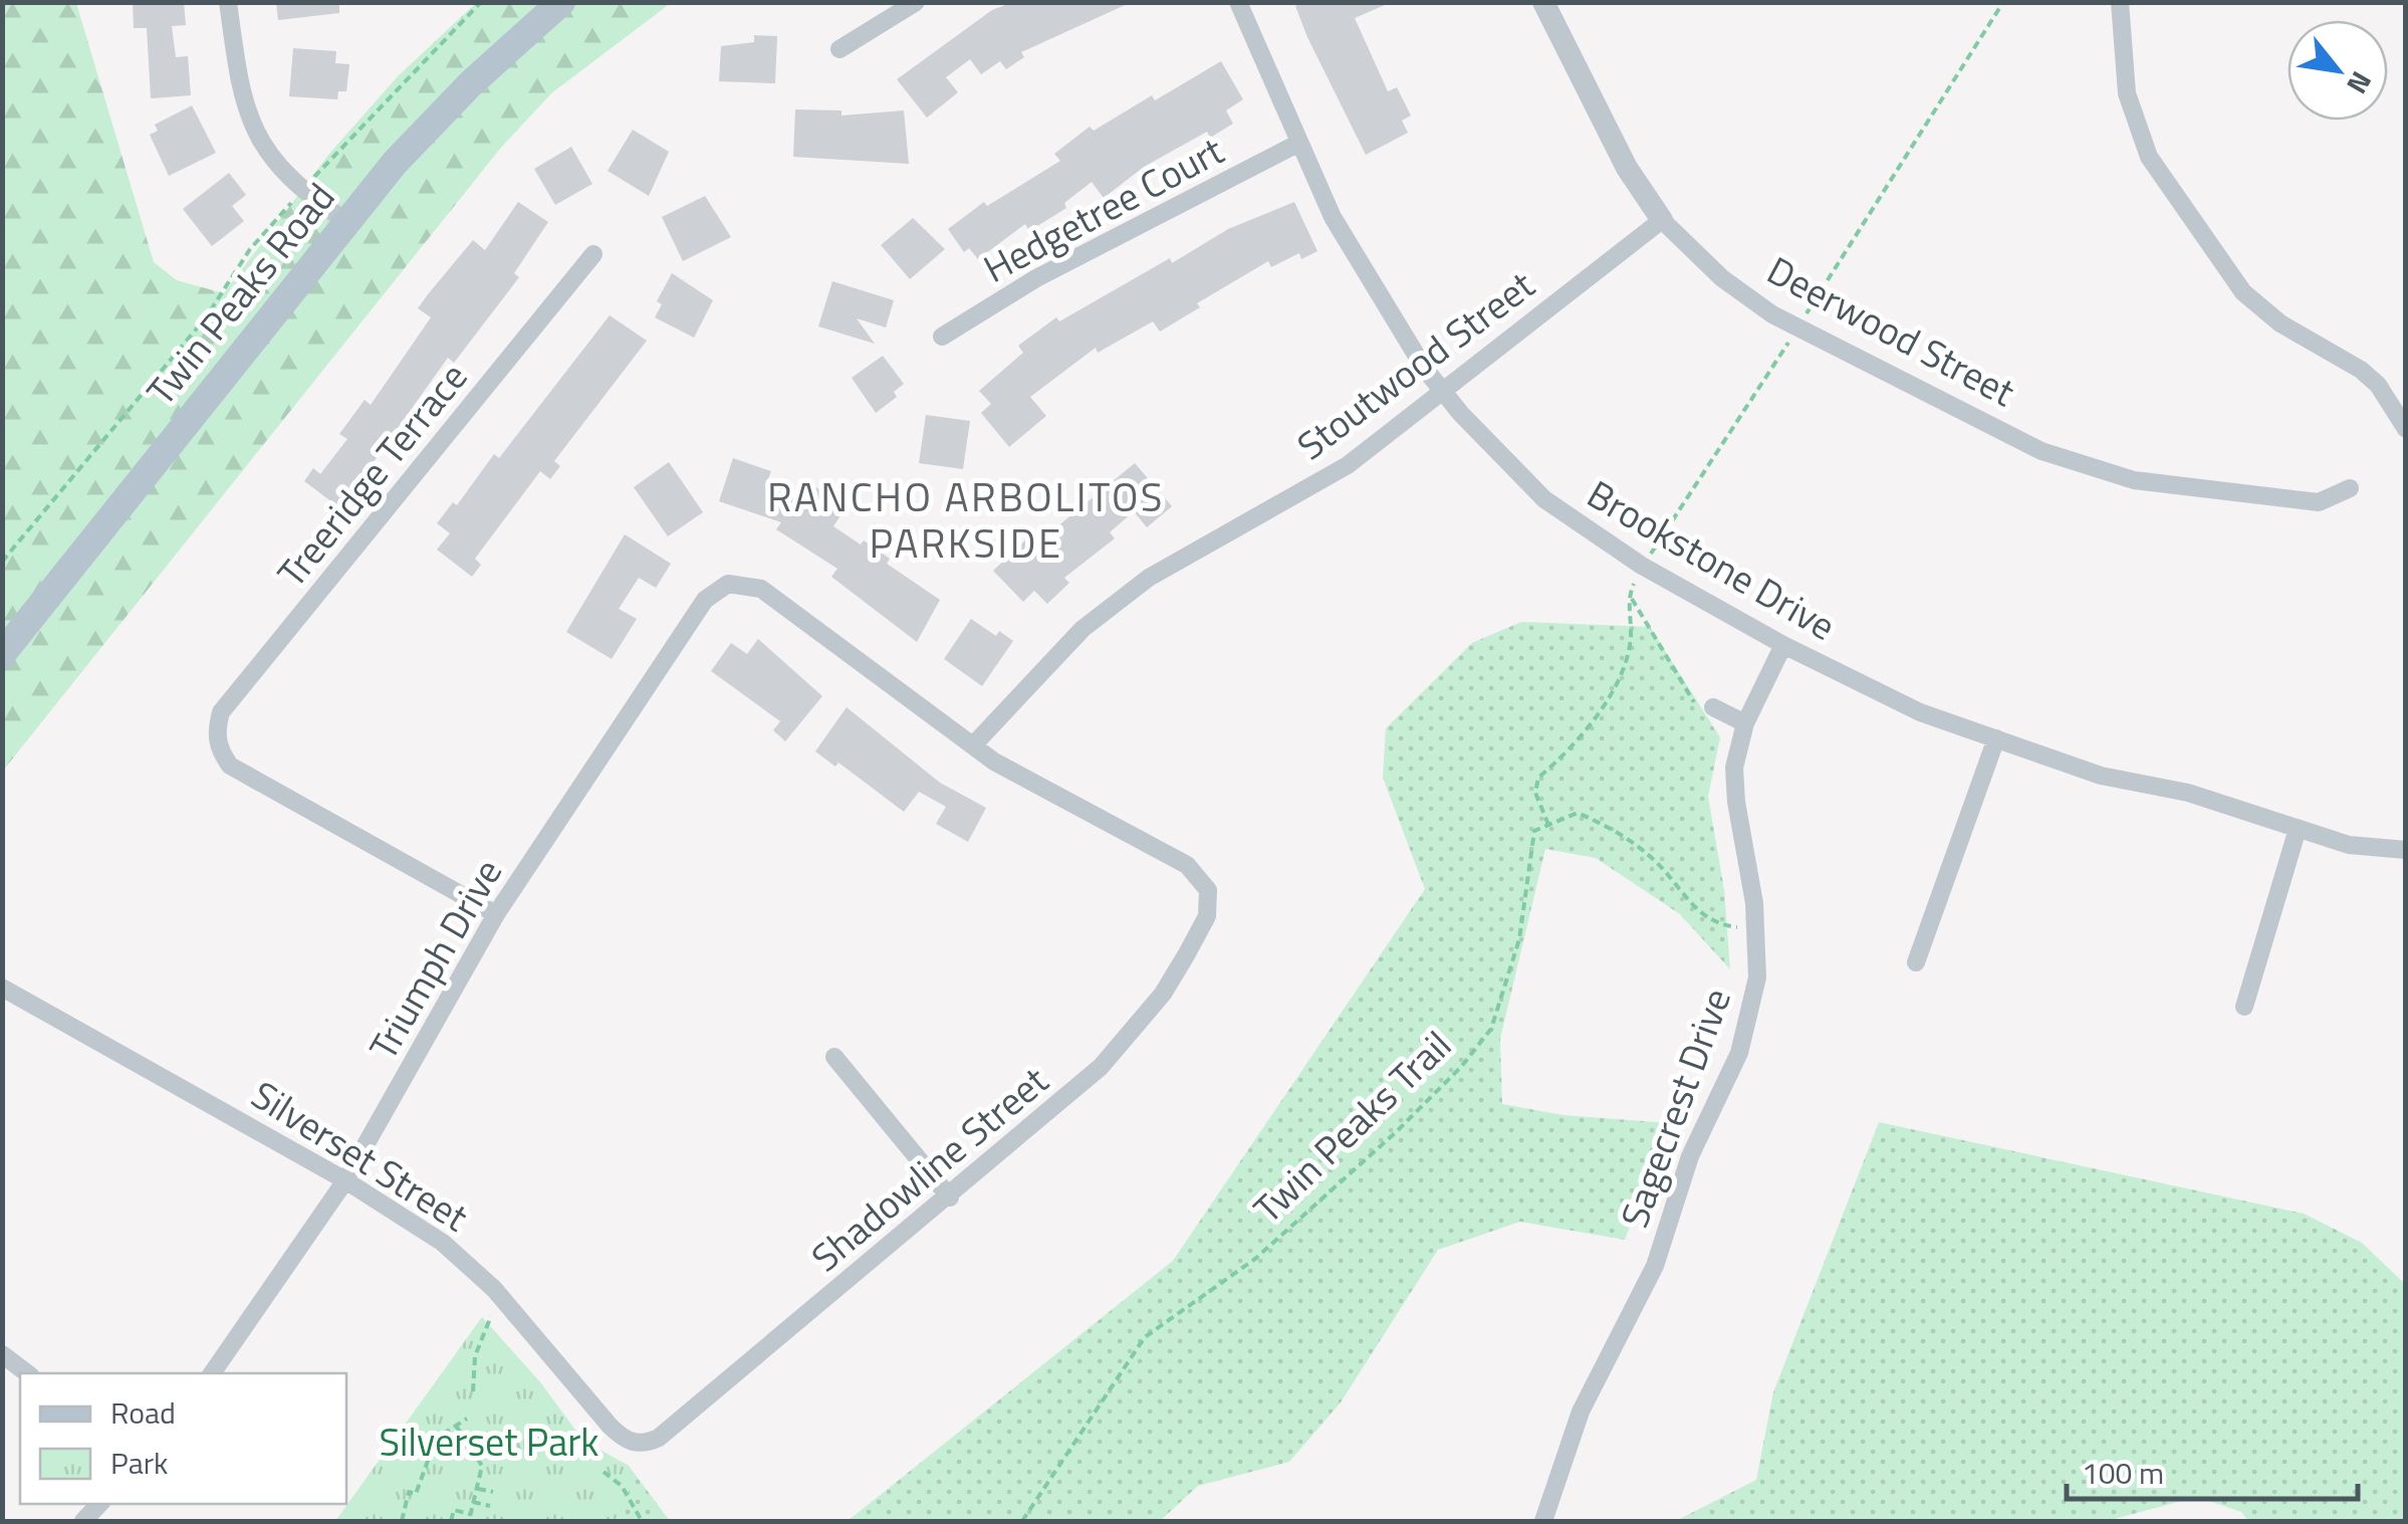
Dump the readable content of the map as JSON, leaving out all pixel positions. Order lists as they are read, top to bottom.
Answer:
{
  "streets": {
    "main road": ["Twin Peaks Road"],
    "street": [
      "Hedgetree Court",
      "Deerwood Street",
      "Stoutwood Street",
      "Treeridge Terrace",
      "Brookstone Drive",
      "Triumph Drive",
      "Sagecrest Drive",
      "Silverset Street",
      "Shadowline Street"
    ],
    "path": ["Twin Peaks Trail"]
  },
  "crossings": [
    ["Hedgetree Court", "Brookstone Drive"],
    ["Deerwood Street", "Stoutwood Street"],
    ["Stoutwood Street", "Brookstone Drive"],
    ["Stoutwood Street", "Triumph Drive"],
    ["Stoutwood Street", "Shadowline Street"],
    ["Treeridge Terrace", "Triumph Drive"],
    ["Brookstone Drive", "Sagecrest Drive"],
    ["Triumph Drive", "Silverset Street"],
    ["Triumph Drive", "Shadowline Street"],
    ["Silverset Street", "Shadowline Street"]
  ],
  "districts": ["RANCHO ARBOLITOS PARKSIDE"],
  "parks": ["Silverset Park"],
  "legend": ["Road", "Park"],
  "scale_bar": "100 m",
  "north": "bottom right"
}
